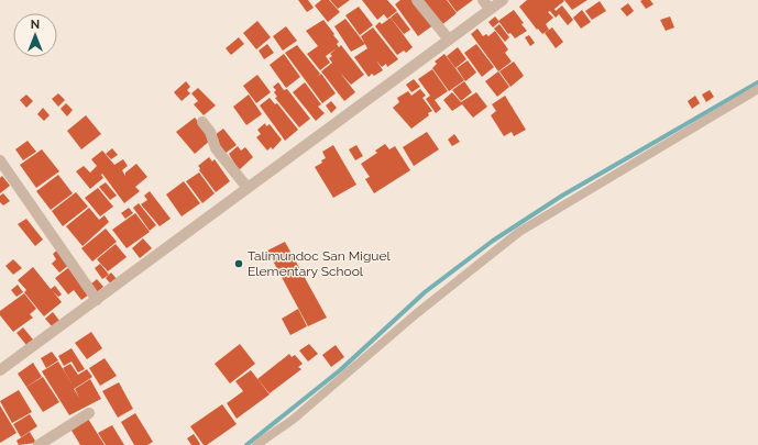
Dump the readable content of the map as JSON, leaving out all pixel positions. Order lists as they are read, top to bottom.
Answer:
{
  "places": ["Talimundoc San Miguel Elementary School"],
  "north": "top"
}
